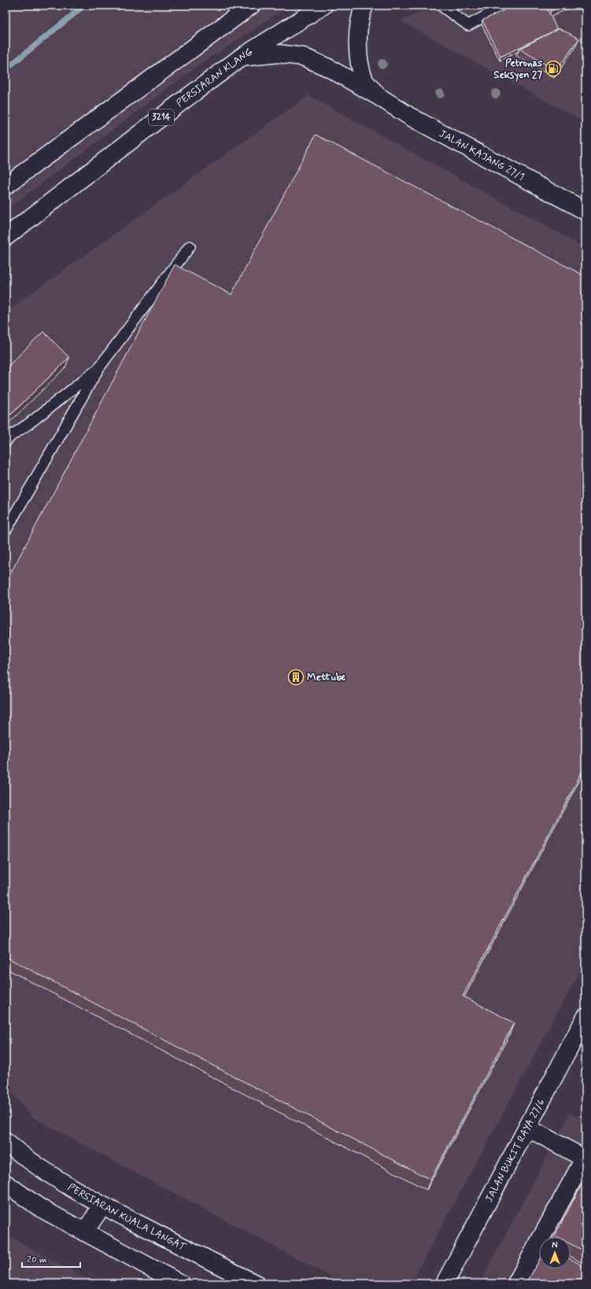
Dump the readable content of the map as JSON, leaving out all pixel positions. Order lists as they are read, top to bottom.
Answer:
{
  "streets": {
    "main road": [
      "PERSIARAN KLANG",
      "3214",
      "JALAN KAJANG 27/1",
      "JALAN BUKIT RAYA 27/6",
      "PERSIARAN KUALA LANGAT"
    ]
  },
  "crossings": [
    ["PERSIARAN KLANG", "JALAN KAJANG 27/1"]
  ],
  "places": {
    "fuel station": ["Petronas Seksyen 27"],
    "building": ["Mettube"]
  },
  "scale_bar": "20 m",
  "north": "top"
}
